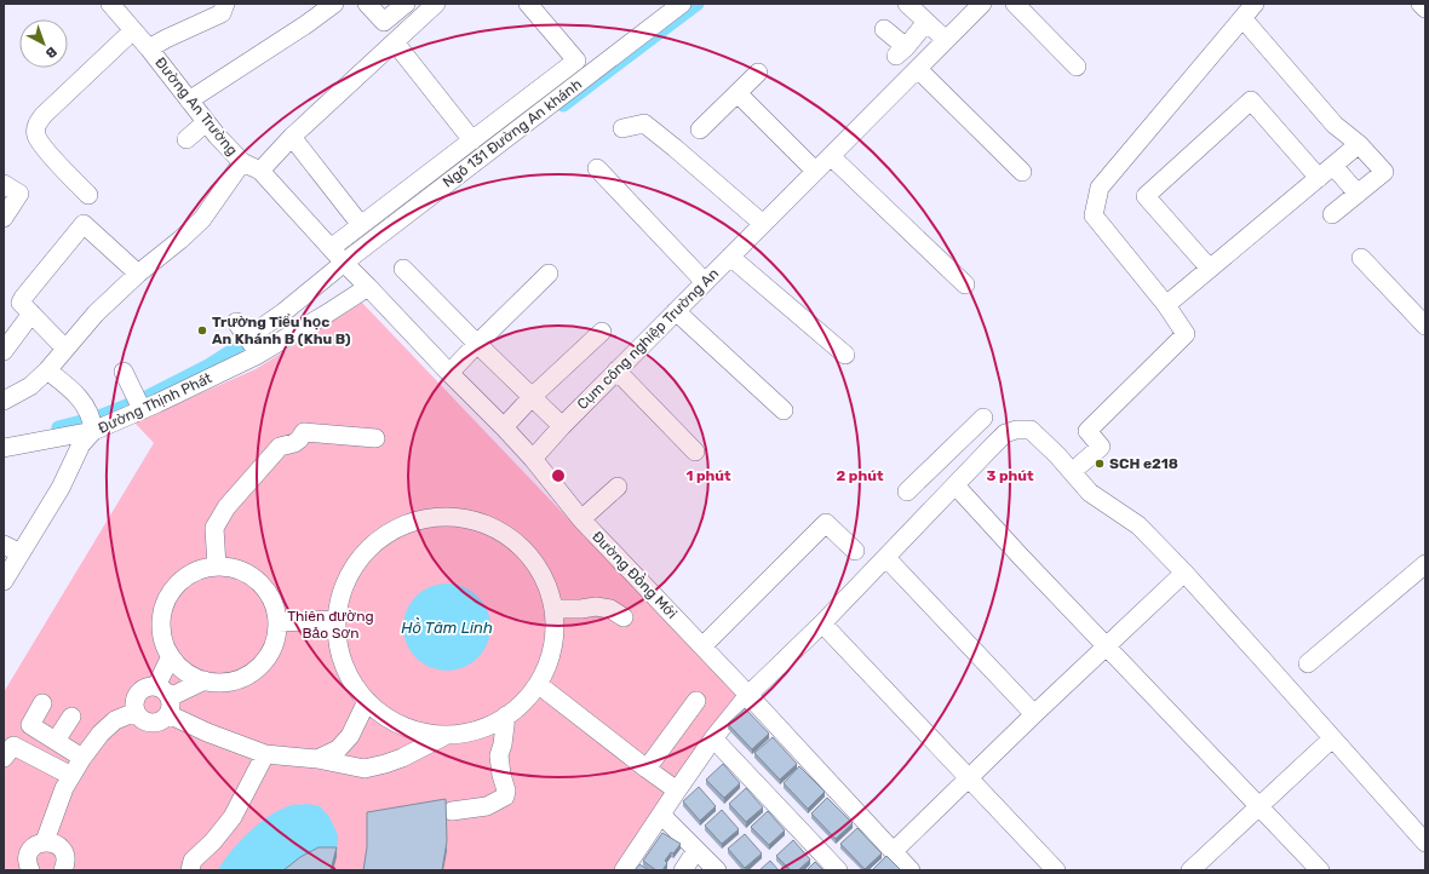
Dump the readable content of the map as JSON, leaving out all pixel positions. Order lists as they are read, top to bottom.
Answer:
{
  "streets": {
    "street": [
      "Đường An Trường",
      "Ngõ 131 Đường An khánh",
      "Cụm công nghiệp Trường An",
      "Đường Thịnh Phát",
      "Đường Đồng Mới"
    ]
  },
  "crossings": [
    ["Đường An Trường", "Ngõ 131 Đường An khánh"],
    ["Đường An Trường", "Đường Thịnh Phát"],
    ["Đường An Trường", "Đường Đồng Mới"],
    ["Ngõ 131 Đường An khánh", "Đường Thịnh Phát"],
    ["Ngõ 131 Đường An khánh", "Đường Đồng Mới"],
    ["Cụm công nghiệp Trường An", "Đường Đồng Mới"],
    ["Đường Thịnh Phát", "Đường Đồng Mới"]
  ],
  "water": ["Hồ Tâm Linh"],
  "parks": ["Thiên đường Bảo Sơn"],
  "places": ["Trường Tiểu học An Khánh B (Khu B)", "SCH e218"],
  "north": "bottom right",
  "rings": ["1 phút", "2 phút", "3 phút"]
}
